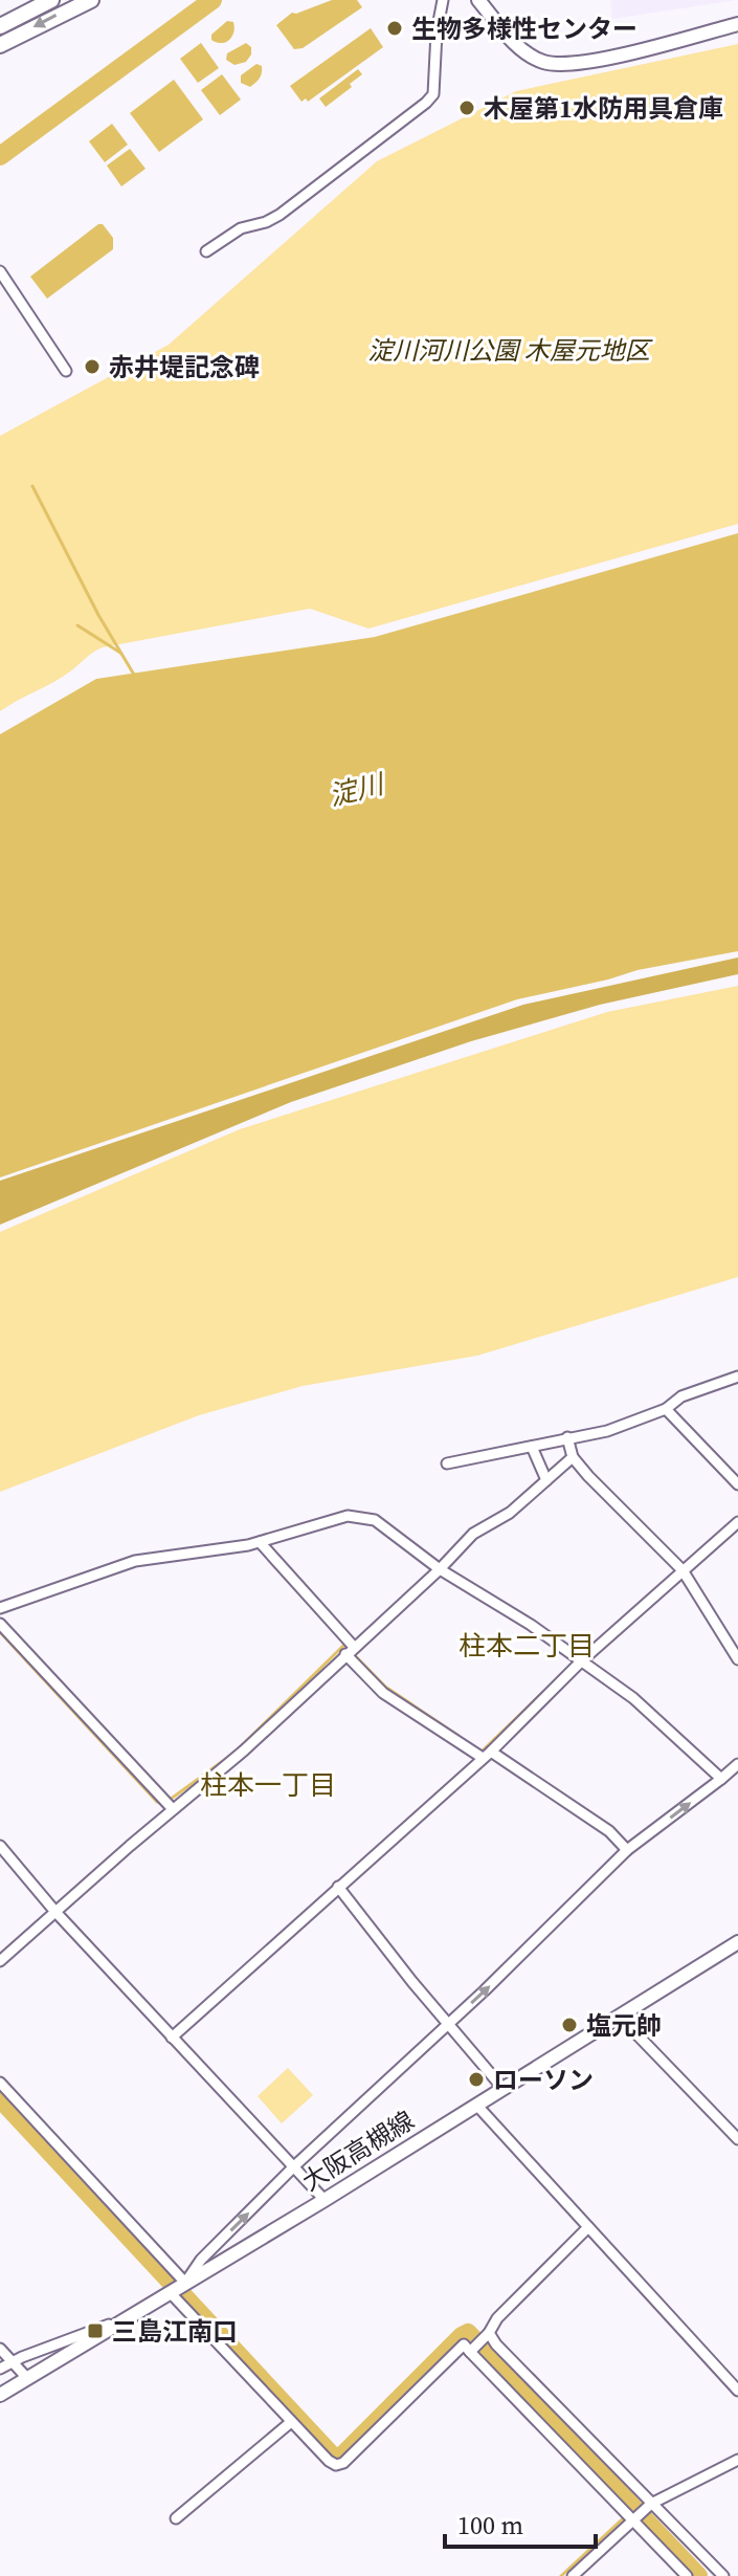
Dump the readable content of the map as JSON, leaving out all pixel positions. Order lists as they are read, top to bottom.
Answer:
{
  "streets": {
    "main road": ["大阪高槻線"]
  },
  "districts": ["柱本二丁目", "柱本一丁目"],
  "water": ["淀川"],
  "parks": ["淀川河川公園 木屋元地区"],
  "places": {
    "other": [
      "生物多様性センター",
      "木屋第1水防用具倉庫",
      "赤井堤記念碑",
      "塩元帥",
      "ローソン"
    ],
    "transit": ["三島江南口"]
  },
  "scale_bar": "100 m"
}
